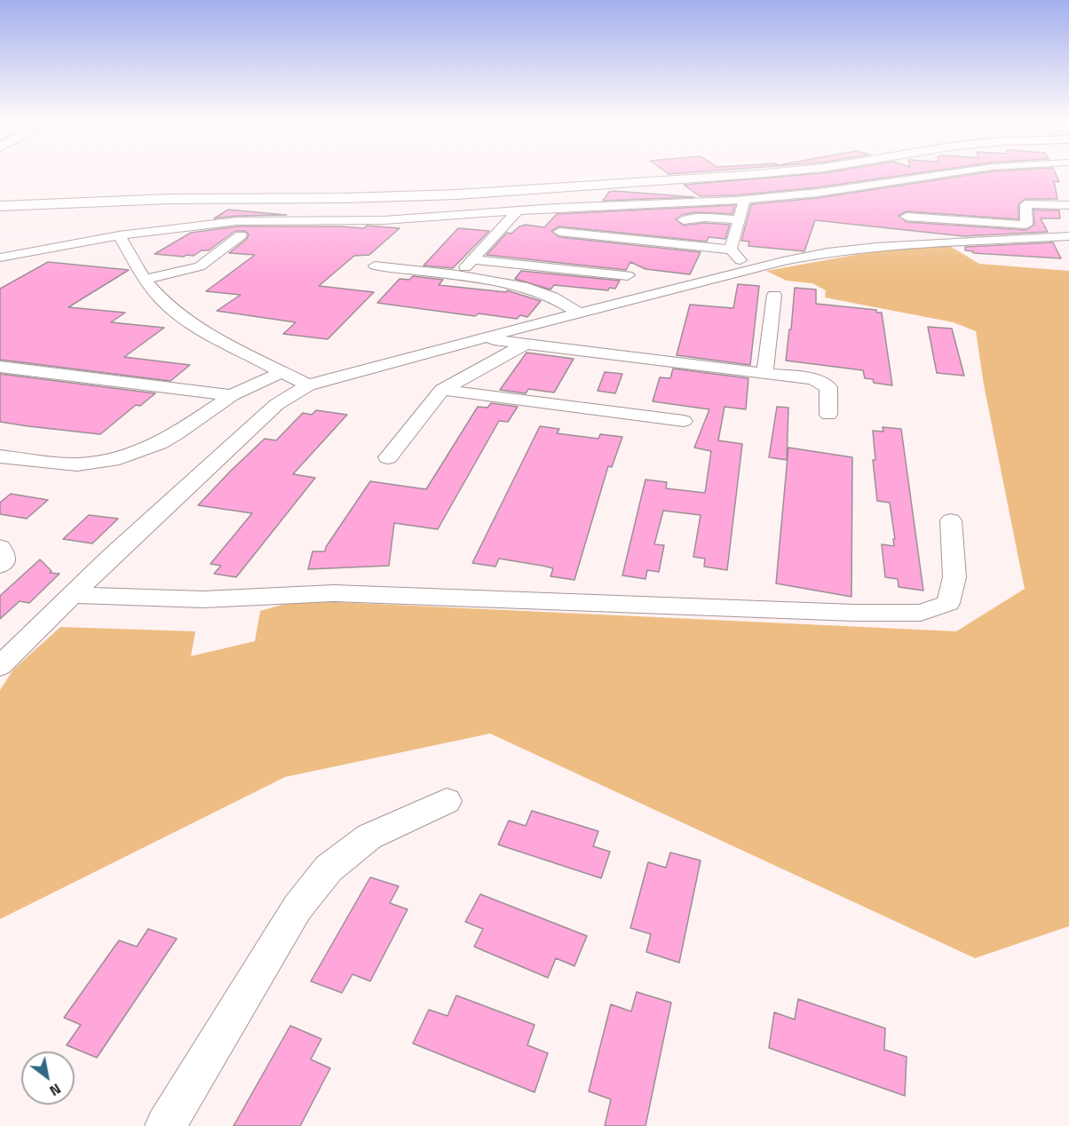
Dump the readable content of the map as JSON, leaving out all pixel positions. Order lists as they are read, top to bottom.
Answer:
{
  "north": "bottom right"
}
